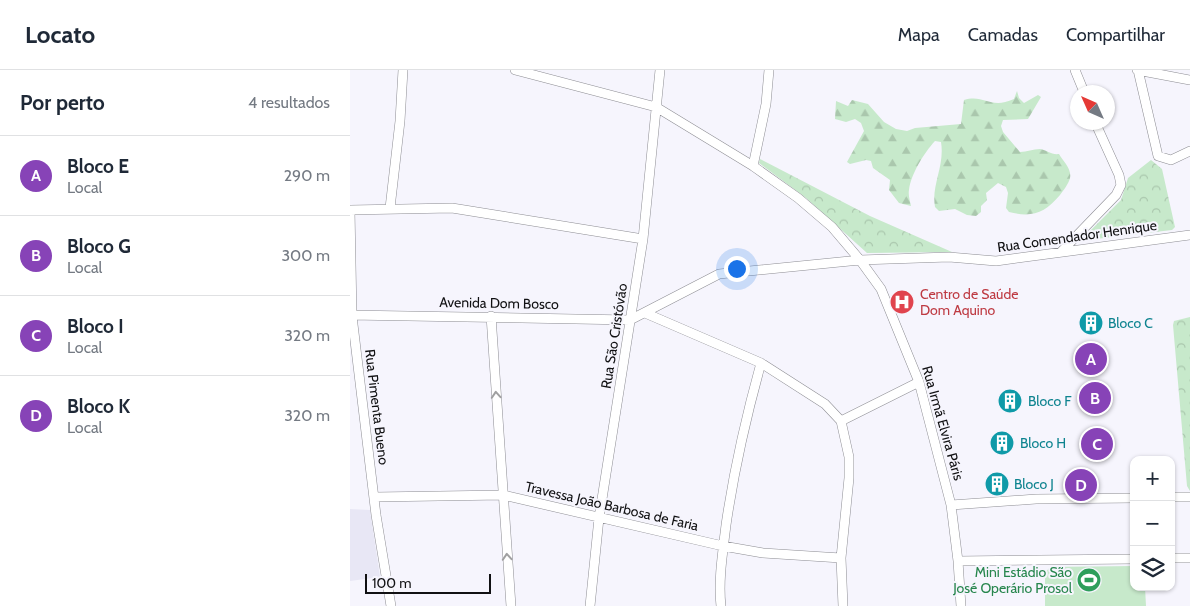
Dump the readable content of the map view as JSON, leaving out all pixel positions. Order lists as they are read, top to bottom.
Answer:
{
  "streets": {
    "street": [
      "Rua Comendador Henrique",
      "Avenida Dom Bosco",
      "Rua São Cristóvão",
      "Rua Pimenta Bueno",
      "Rua Irmã Elvira Páris",
      "Travessa João Barbosa de Faria"
    ]
  },
  "crossings": [
    ["Rua Comendador Henrique", "Avenida Dom Bosco"],
    ["Rua Comendador Henrique", "Rua Irmã Elvira Páris"],
    ["Avenida Dom Bosco", "Rua São Cristóvão"],
    ["Avenida Dom Bosco", "Rua Pimenta Bueno"],
    ["Avenida Dom Bosco", "Rua Irmã Elvira Páris"],
    ["Rua São Cristóvão", "Travessa João Barbosa de Faria"],
    ["Rua Pimenta Bueno", "Travessa João Barbosa de Faria"]
  ],
  "places": {
    "hospital": ["Centro de Saúde Dom Aquino"],
    "building": [
      "Bloco C",
      "Bloco F",
      "Bloco H",
      "Bloco J"
    ],
    "sports": ["Mini Estádio São José Operário Prosol"]
  },
  "scale_bar": "100 m",
  "north": "top left",
  "page": {
    "header": "Locato",
    "nav": ["Mapa", "Camadas", "Compartilhar"],
    "heading": ["Por perto", "4 resultados"],
    "list": [
      {
        "mark": "A",
        "name": "Bloco E",
        "note": "Local",
        "value": "290 m"
      },
      {
        "mark": "B",
        "name": "Bloco G",
        "note": "Local",
        "value": "300 m"
      },
      {
        "mark": "C",
        "name": "Bloco I",
        "note": "Local",
        "value": "320 m"
      },
      {
        "mark": "D",
        "name": "Bloco K",
        "note": "Local",
        "value": "320 m"
      }
    ],
    "pins": [
      "A",
      "B",
      "C",
      "D"
    ],
    "map_buttons": ["+", "−"],
    "scale": "100 m"
  }
}
